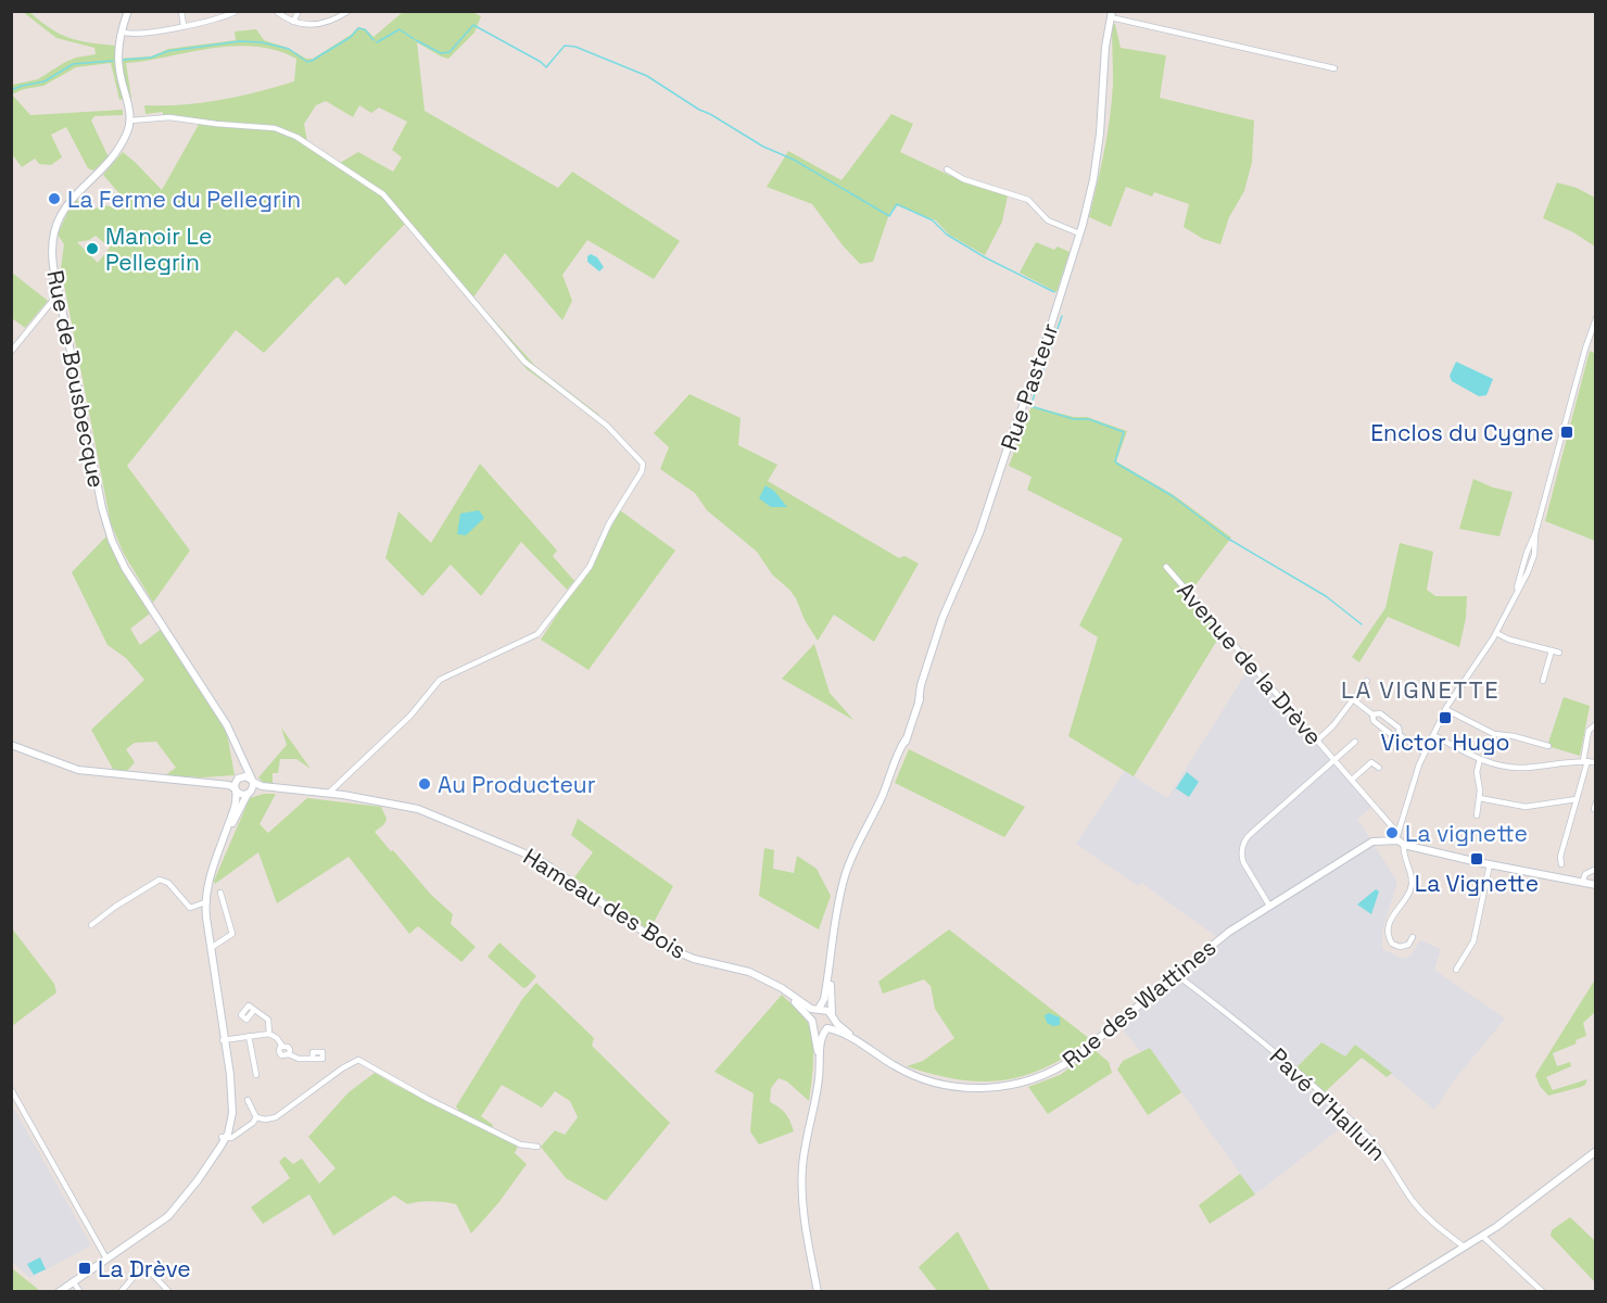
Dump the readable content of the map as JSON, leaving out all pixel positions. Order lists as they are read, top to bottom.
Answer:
{
  "streets": {
    "street": [
      "Rue de Bousbecque",
      "Rue Pasteur",
      "Avenue de la Drève",
      "Hameau des Bois",
      "Rue des Wattines",
      "Pavé d'Halluin"
    ]
  },
  "crossings": [
    ["Rue de Bousbecque", "Hameau des Bois"],
    ["Rue Pasteur", "Hameau des Bois"],
    ["Rue Pasteur", "Rue des Wattines"],
    ["Avenue de la Drève", "Rue des Wattines"],
    ["Hameau des Bois", "Rue des Wattines"],
    ["Rue des Wattines", "Pavé d'Halluin"]
  ],
  "districts": ["LA VIGNETTE"],
  "places": {
    "other": [
      "La Ferme du Pellegrin",
      "Manoir Le Pellegrin",
      "Au Producteur",
      "La vignette"
    ],
    "transit": [
      "Enclos du Cygne",
      "Victor Hugo",
      "La Vignette",
      "La Drève"
    ]
  }
}
